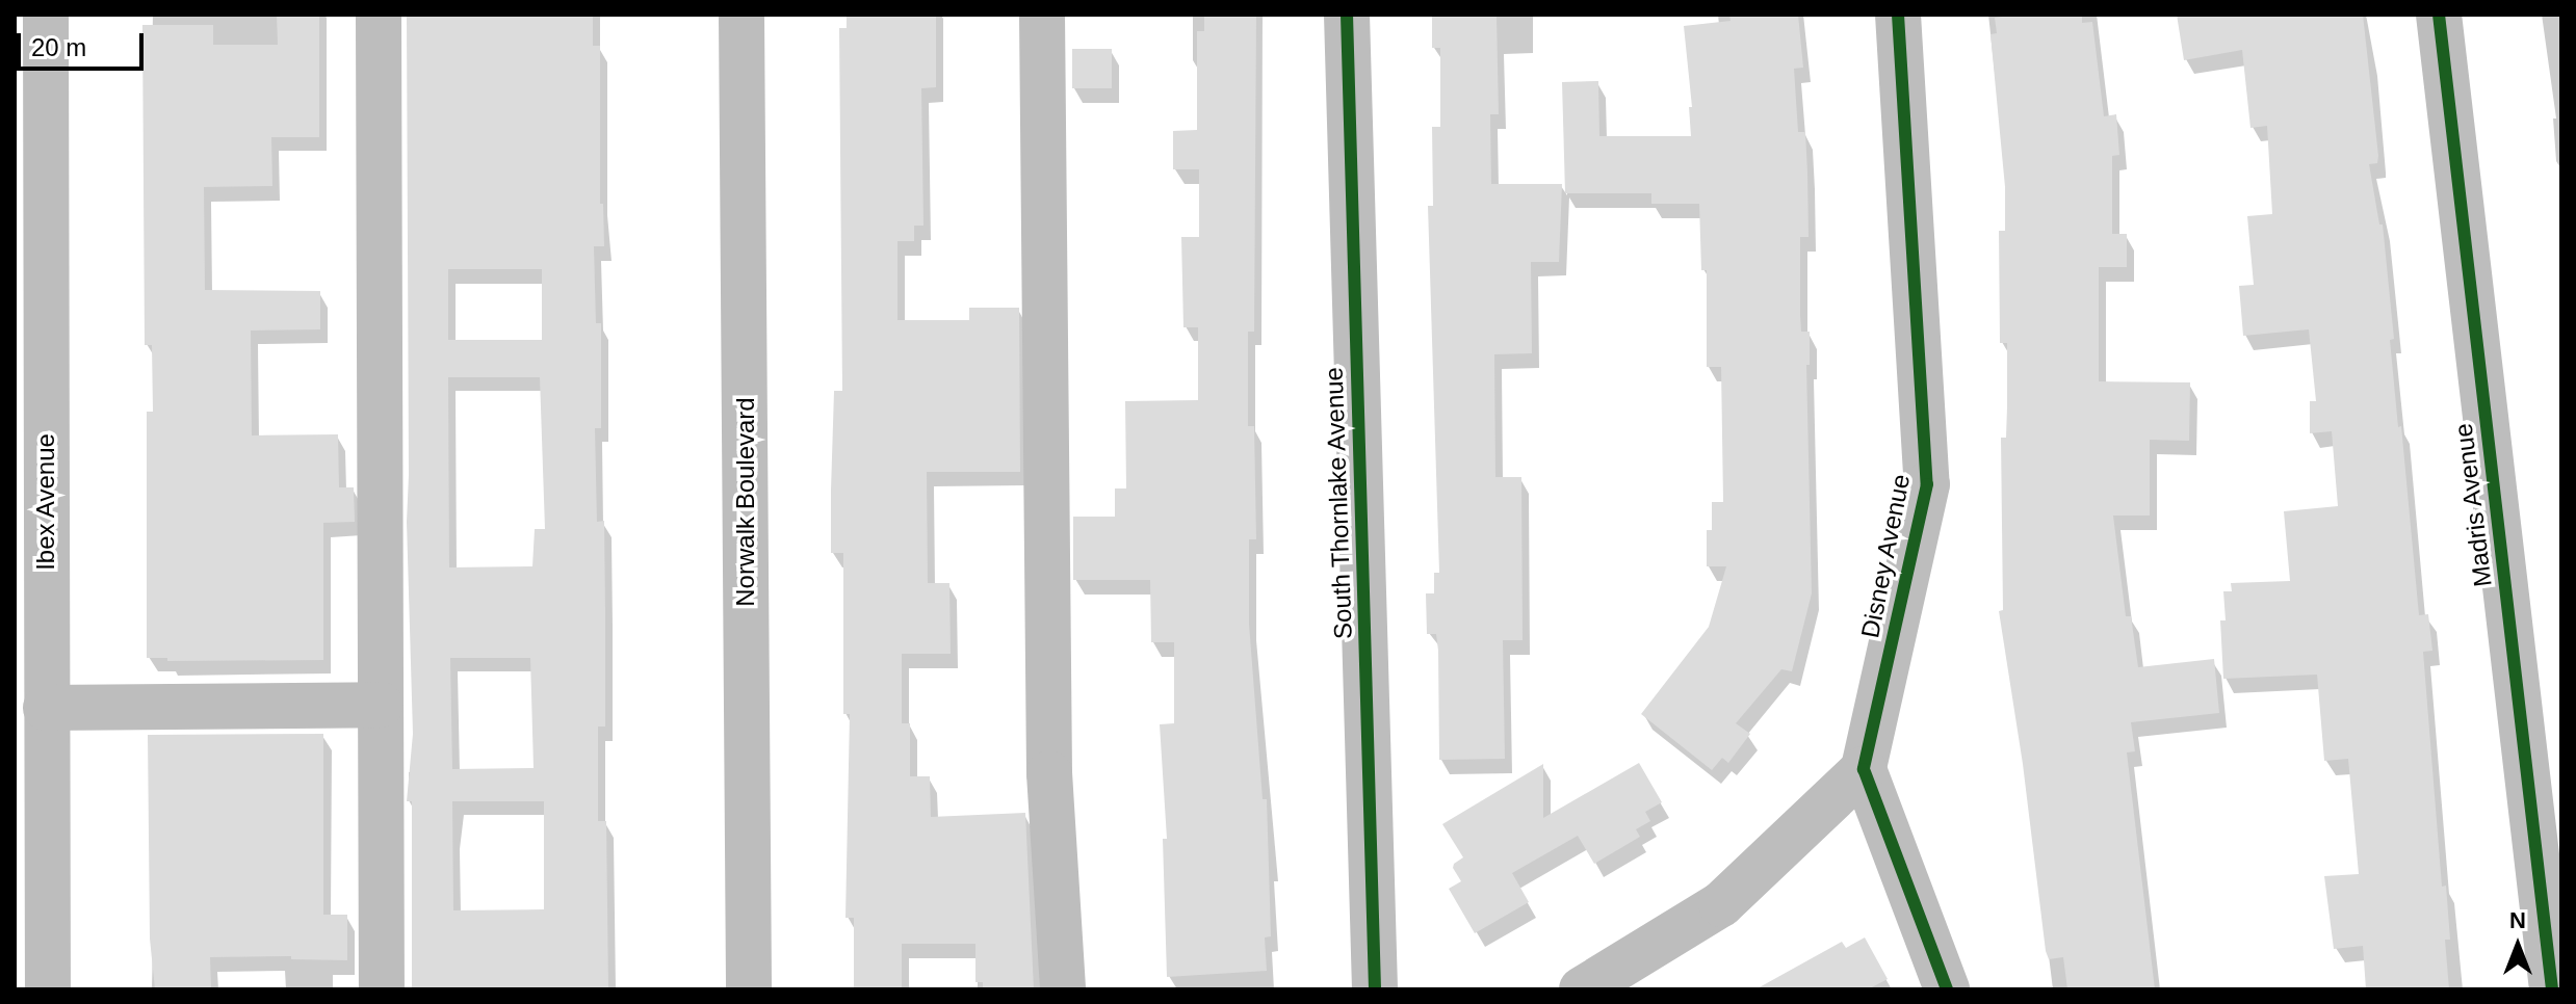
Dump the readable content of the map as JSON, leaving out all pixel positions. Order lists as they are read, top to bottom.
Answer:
{
  "streets": {
    "street": [
      "Ibex Avenue",
      "Norwalk Boulevard",
      "South Thornlake Avenue",
      "Madris Avenue",
      "Disney Avenue"
    ]
  },
  "scale_bar": "20 m",
  "north": "top"
}
